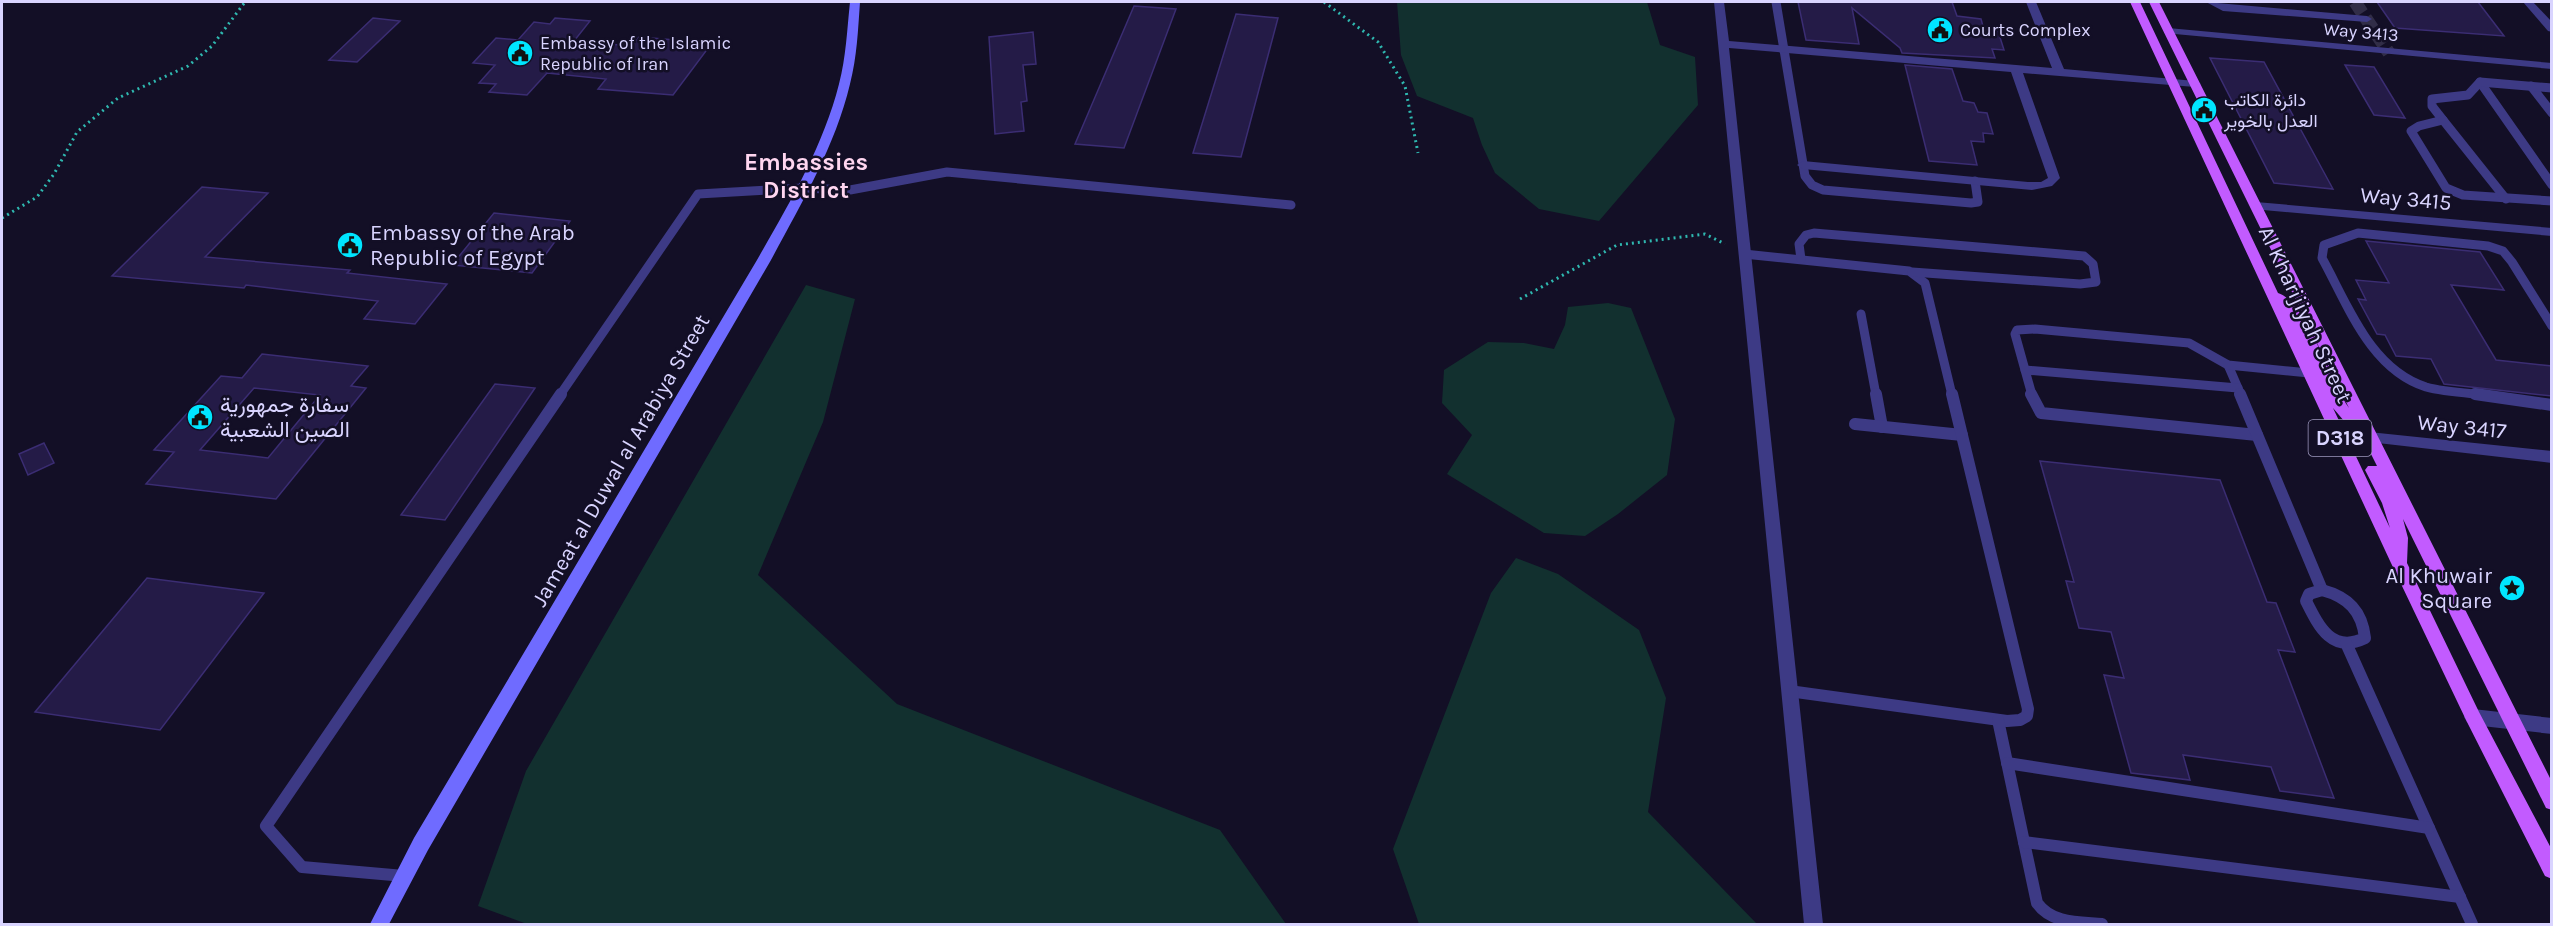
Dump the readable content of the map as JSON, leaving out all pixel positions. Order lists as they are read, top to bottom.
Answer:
{
  "streets": {
    "main road": ["Al Kharijiyah Street", "D318"],
    "street": [
      "Way 3413",
      "Way 3415",
      "Way 3417",
      "Jameat al Duwal al Arabiya Street"
    ]
  },
  "crossings": [
    ["Way 3413", "Al Kharijiyah Street"],
    ["Way 3415", "Al Kharijiyah Street"],
    ["Al Kharijiyah Street", "Way 3417"]
  ],
  "districts": ["Embassies District"],
  "places": {
    "public building": [
      "Courts Complex",
      "Embassy of the Islamic Republic of Iran",
      "دائرة الكاتب العدل بالخوير",
      "Embassy of the Arab Republic of Egypt",
      "سفارة جمهورية الصين الشعبية"
    ],
    "place": ["Al Khuwair Square"]
  }
}
